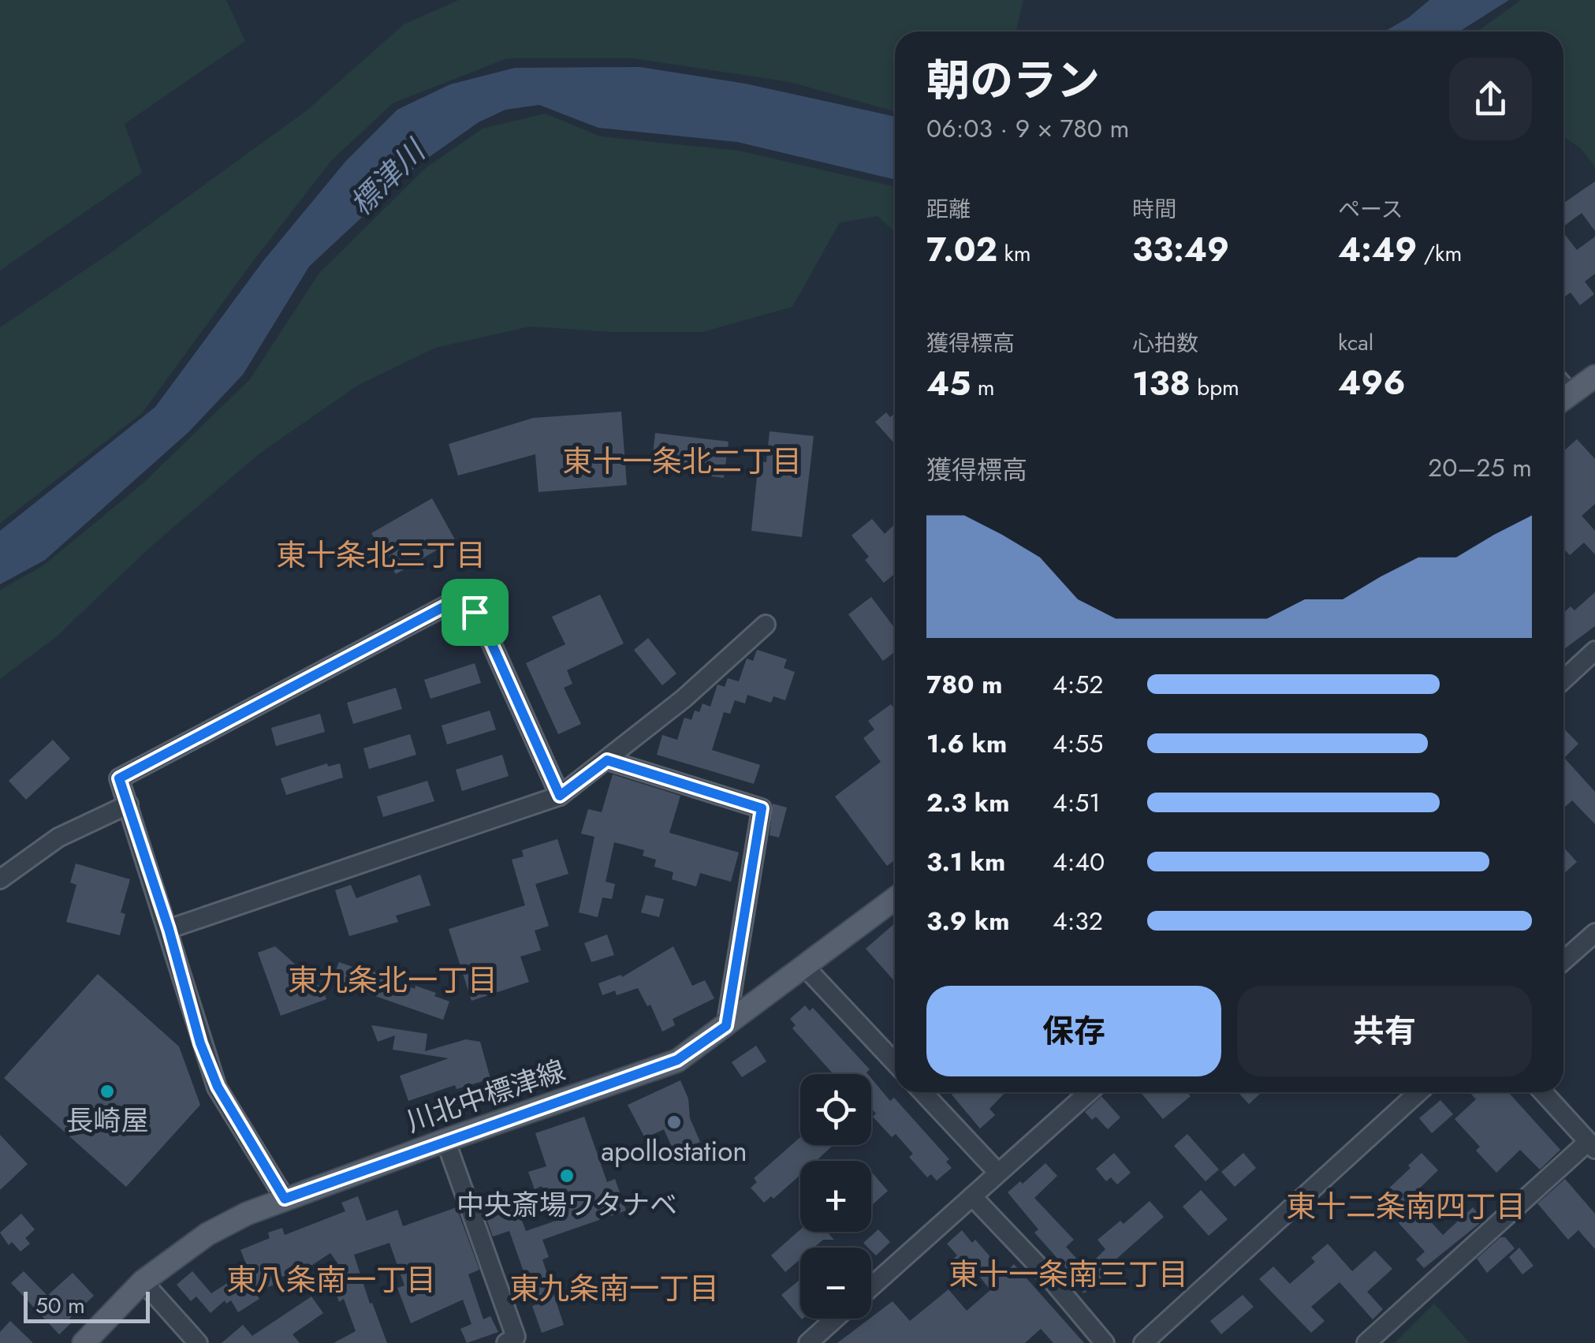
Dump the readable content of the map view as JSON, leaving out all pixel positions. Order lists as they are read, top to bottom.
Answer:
{
  "streets": {
    "main road": ["川北中標津線"]
  },
  "districts": [
    "東十一条北二丁目",
    "東十条北三丁目",
    "東九条北一丁目",
    "東十二条南四丁目",
    "東十一条南三丁目",
    "東八条南一丁目",
    "東九条南一丁目"
  ],
  "water": ["標津川"],
  "places": ["長崎屋", "apollostation", "中央斎場ワタナベ"],
  "scale_bar": "50 m",
  "page": {
    "heading": ["朝のラン", "06:03 · 9 × 780 m"],
    "stats": [
      ["距離", "7.02 km"],
      ["時間", "33:49"],
      ["ペース", "4:49 /km"],
      ["獲得標高", "45 m"],
      ["心拍数", "138 bpm"],
      ["kcal", "496"]
    ],
    "chart": ["獲得標高", "20–25 m"],
    "list": [
      {
        "name": "780 m",
        "note": "4:52"
      },
      {
        "name": "1.6 km",
        "note": "4:55"
      },
      {
        "name": "2.3 km",
        "note": "4:51"
      },
      {
        "name": "3.1 km",
        "note": "4:40"
      },
      {
        "name": "3.9 km",
        "note": "4:32"
      }
    ],
    "buttons": ["保存", "共有"],
    "map_buttons": ["+", "−"],
    "scale": "50 m"
  }
}
